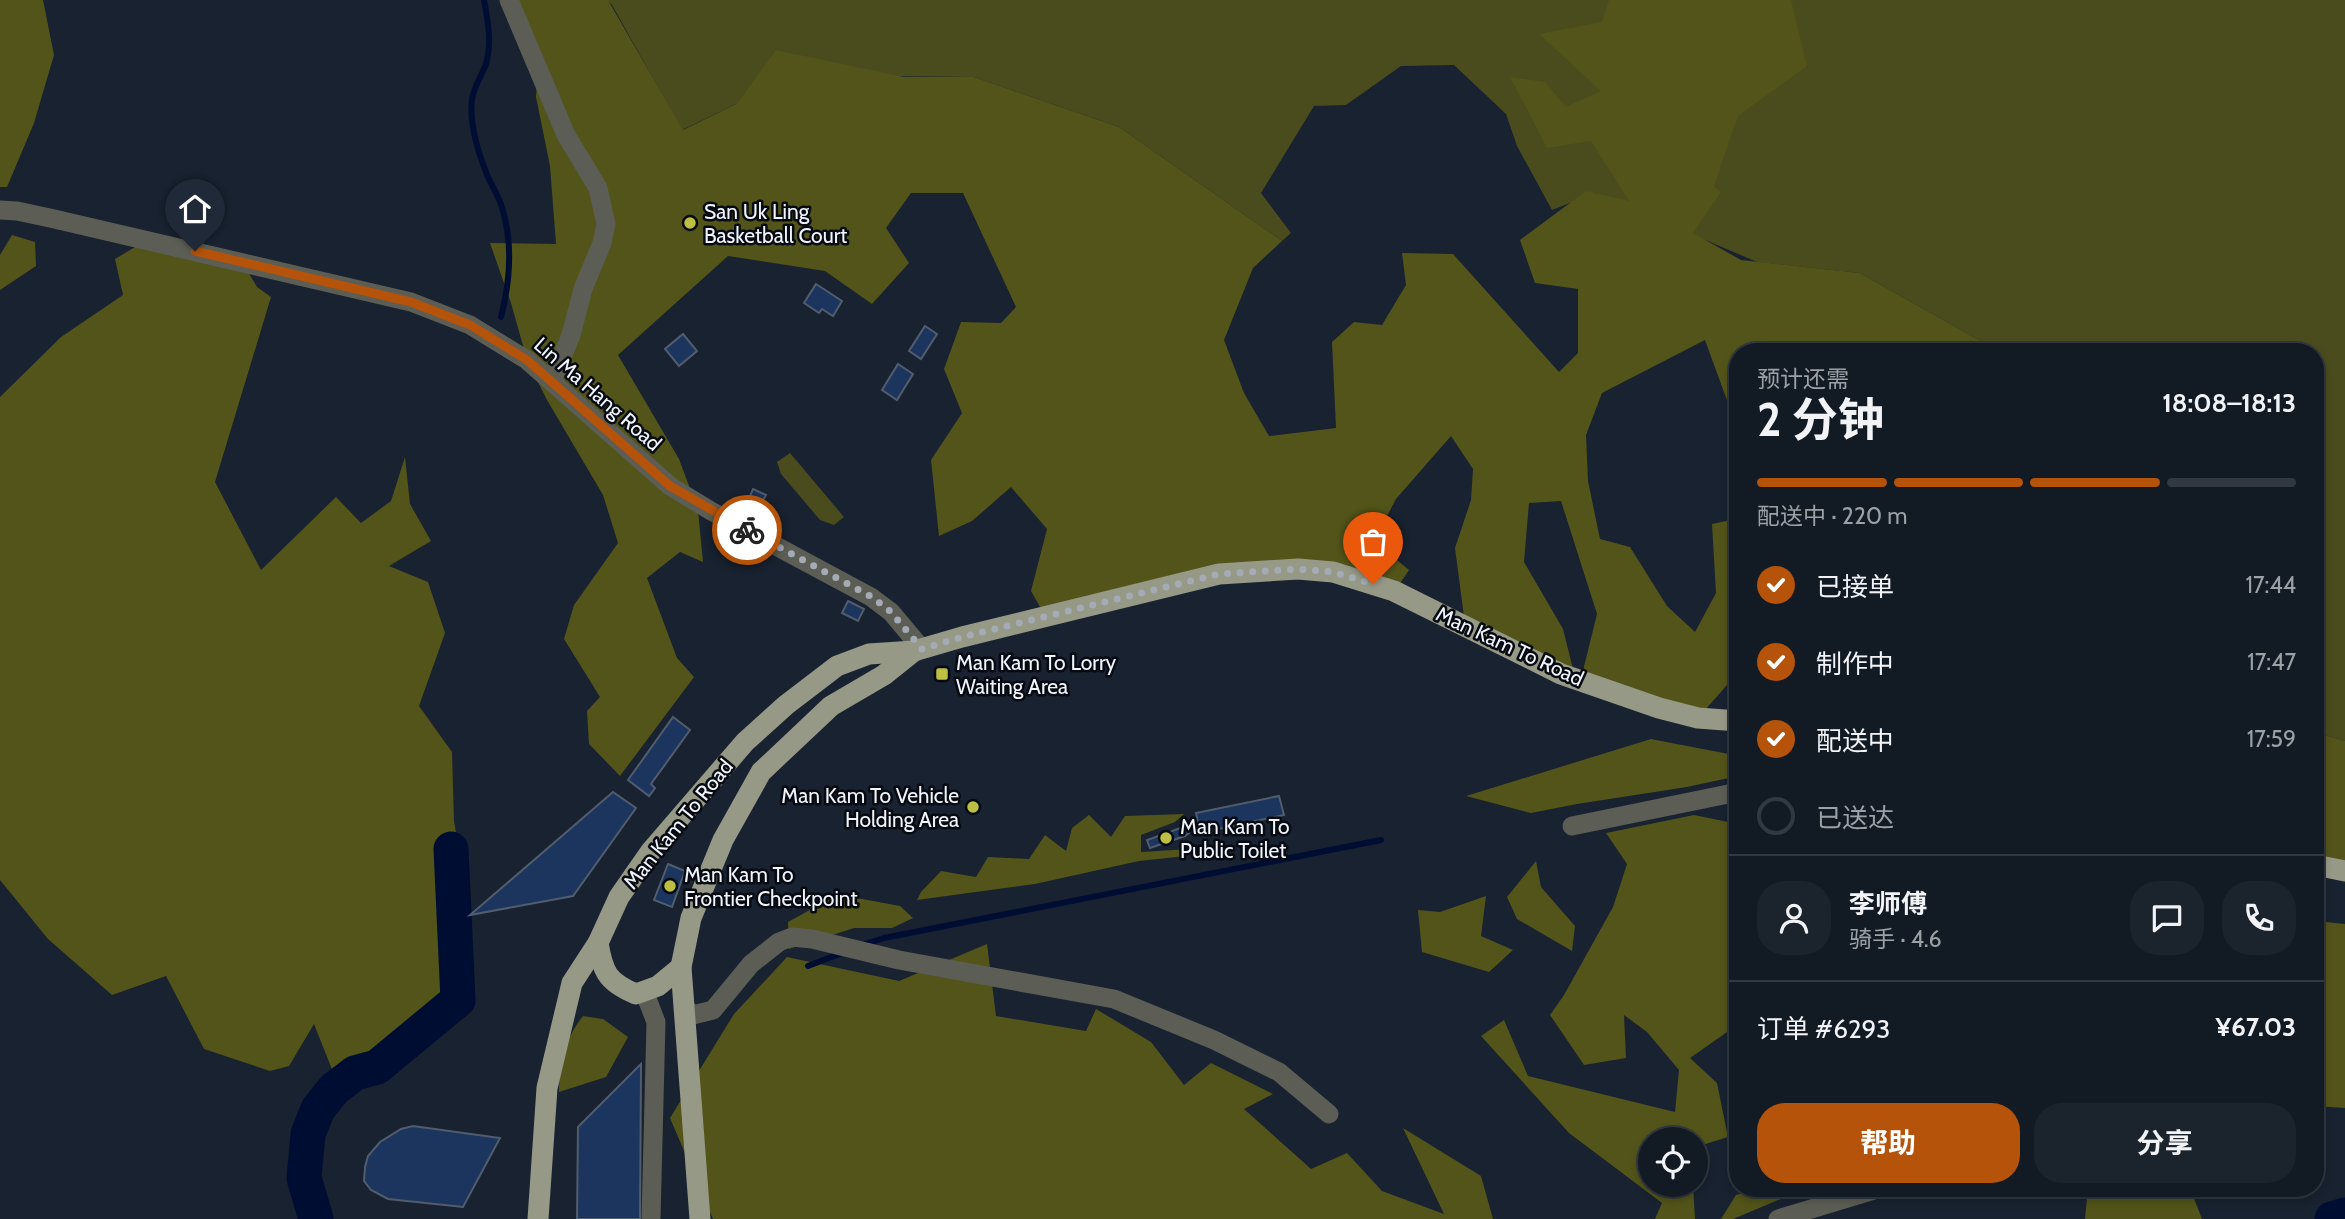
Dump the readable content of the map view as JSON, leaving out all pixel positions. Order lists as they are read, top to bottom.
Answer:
{
  "streets": {
    "main road": ["Man Kam To Road"],
    "street": ["Lin Ma Hang Road"]
  },
  "crossings": [
    ["Lin Ma Hang Road", "Man Kam To Road"]
  ],
  "places": {
    "other": [
      "San Uk Ling Basketball Court",
      "Man Kam To Vehicle Holding Area",
      "Man Kam To Public Toilet",
      "Man Kam To Frontier Checkpoint"
    ],
    "transit": ["Man Kam To Lorry Waiting Area"]
  },
  "page": {
    "heading": ["2 分钟", "预计还需", "18:08–18:13"],
    "panel": [
      "李师傅",
      "骑手 · 4.6",
      "订单 #6293",
      "¥67.03"
    ],
    "bar": "配送中 · 220 m",
    "list": [
      ["已接单", "17:44"],
      ["制作中", "17:47"],
      ["配送中", "17:59"],
      "已送达"
    ],
    "buttons": ["帮助", "分享"]
  }
}
